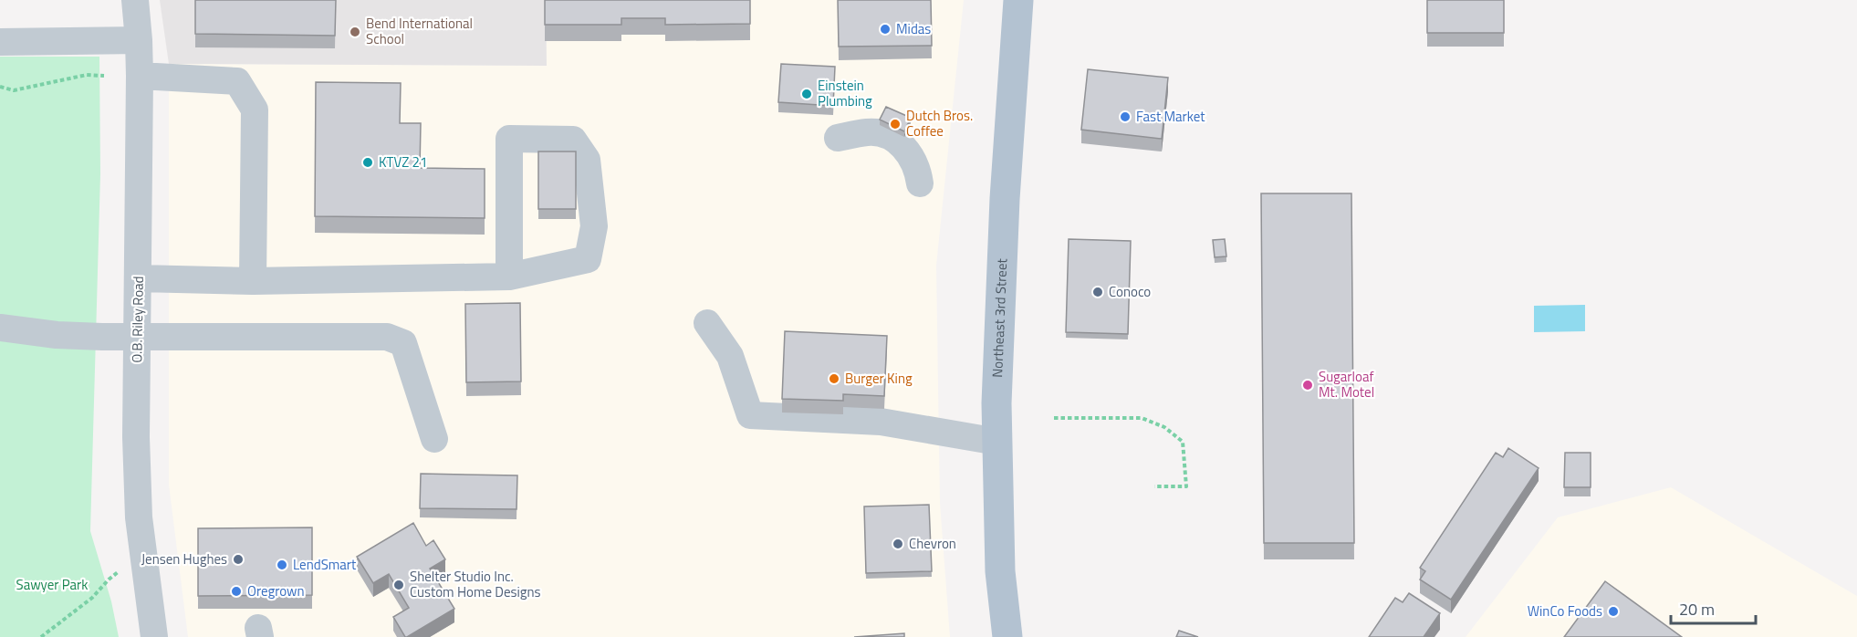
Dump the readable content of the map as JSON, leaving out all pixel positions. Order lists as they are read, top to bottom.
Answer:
{
  "streets": {
    "main road": ["Northeast 3rd Street"],
    "street": ["O.B. Riley Road"]
  },
  "parks": ["Sawyer Park"],
  "places": [
    "Midas",
    "Bend International School",
    "Einstein Plumbing",
    "Fast Market",
    "Dutch Bros. Coffee",
    "KTVZ 21",
    "Conoco",
    "Burger King",
    "Sugarloaf Mt. Motel",
    "Chevron",
    "Jensen Hughes",
    "LendSmart",
    "Shelter Studio Inc. Custom Home Designs",
    "Oregrown",
    "WinCo Foods"
  ],
  "scale_bar": "20 m"
}
